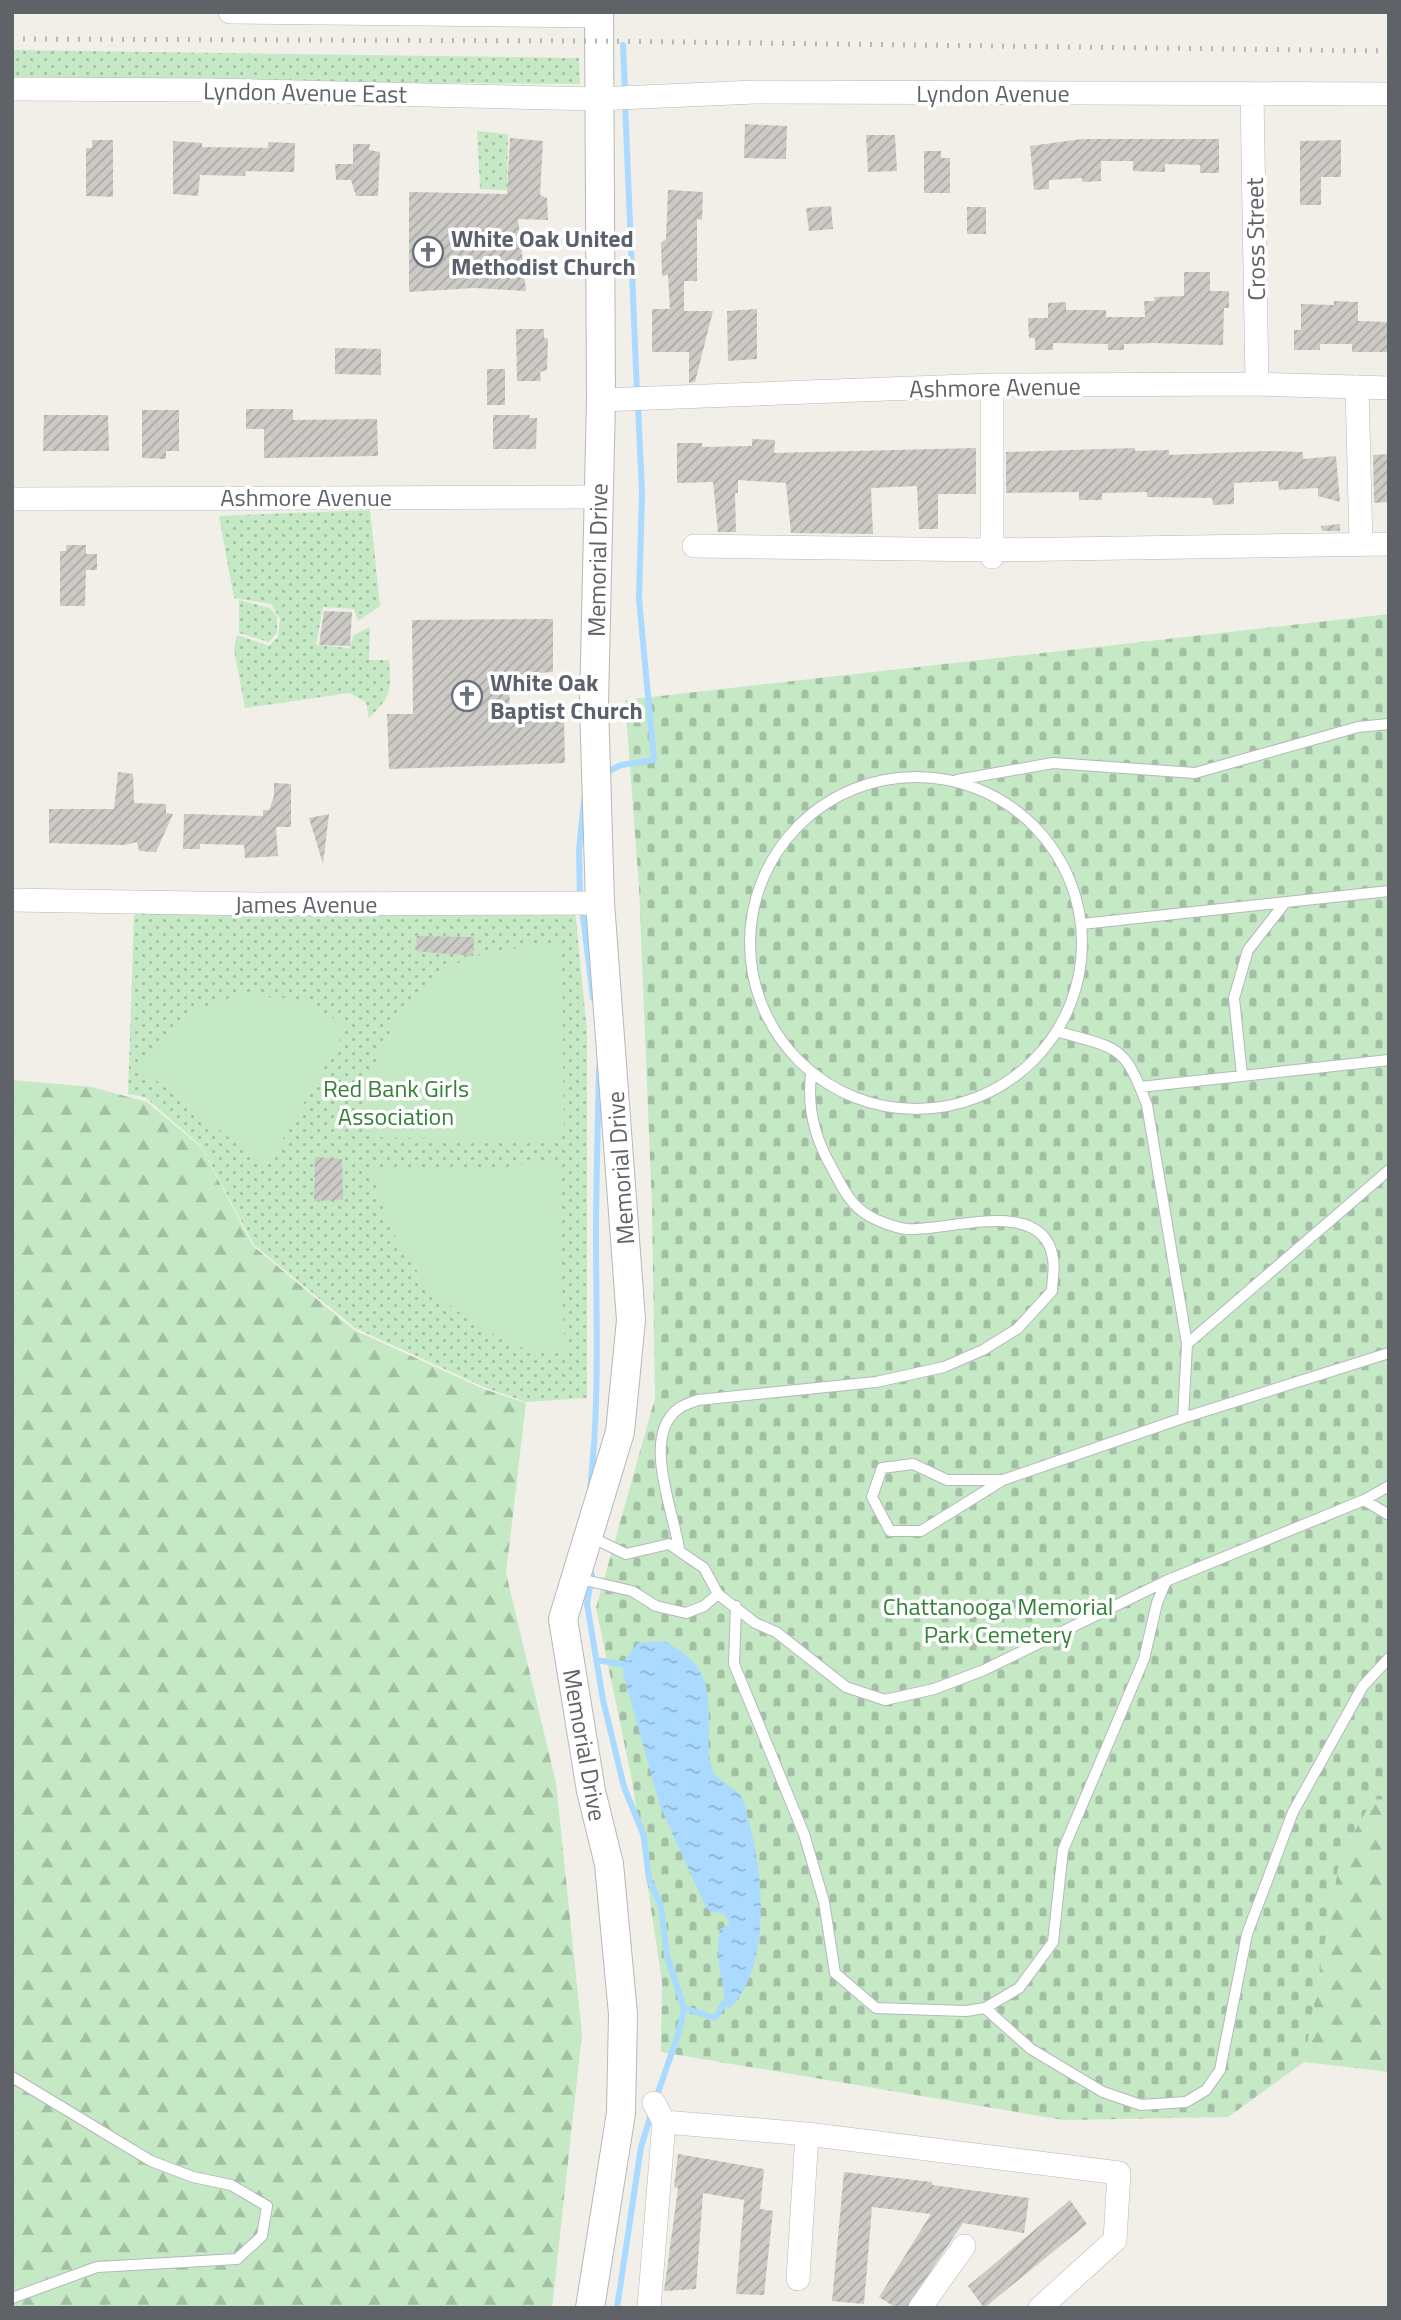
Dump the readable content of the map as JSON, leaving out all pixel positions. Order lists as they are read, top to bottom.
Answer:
{
  "streets": {
    "street": [
      "Lyndon Avenue East",
      "Lyndon Avenue",
      "Cross Street",
      "Ashmore Avenue",
      "Memorial Drive",
      "James Avenue"
    ]
  },
  "crossings": [
    ["Lyndon Avenue East", "Lyndon Avenue"],
    ["Lyndon Avenue East", "Memorial Drive"],
    ["Lyndon Avenue", "Cross Street"],
    ["Lyndon Avenue", "Memorial Drive"],
    ["Cross Street", "Ashmore Avenue"],
    ["Ashmore Avenue", "Memorial Drive"],
    ["Memorial Drive", "James Avenue"]
  ],
  "parks": ["Red Bank Girls Association", "Chattanooga Memorial Park Cemetery"],
  "places": {
    "church": ["White Oak United Methodist Church", "White Oak Baptist Church"]
  }
}
